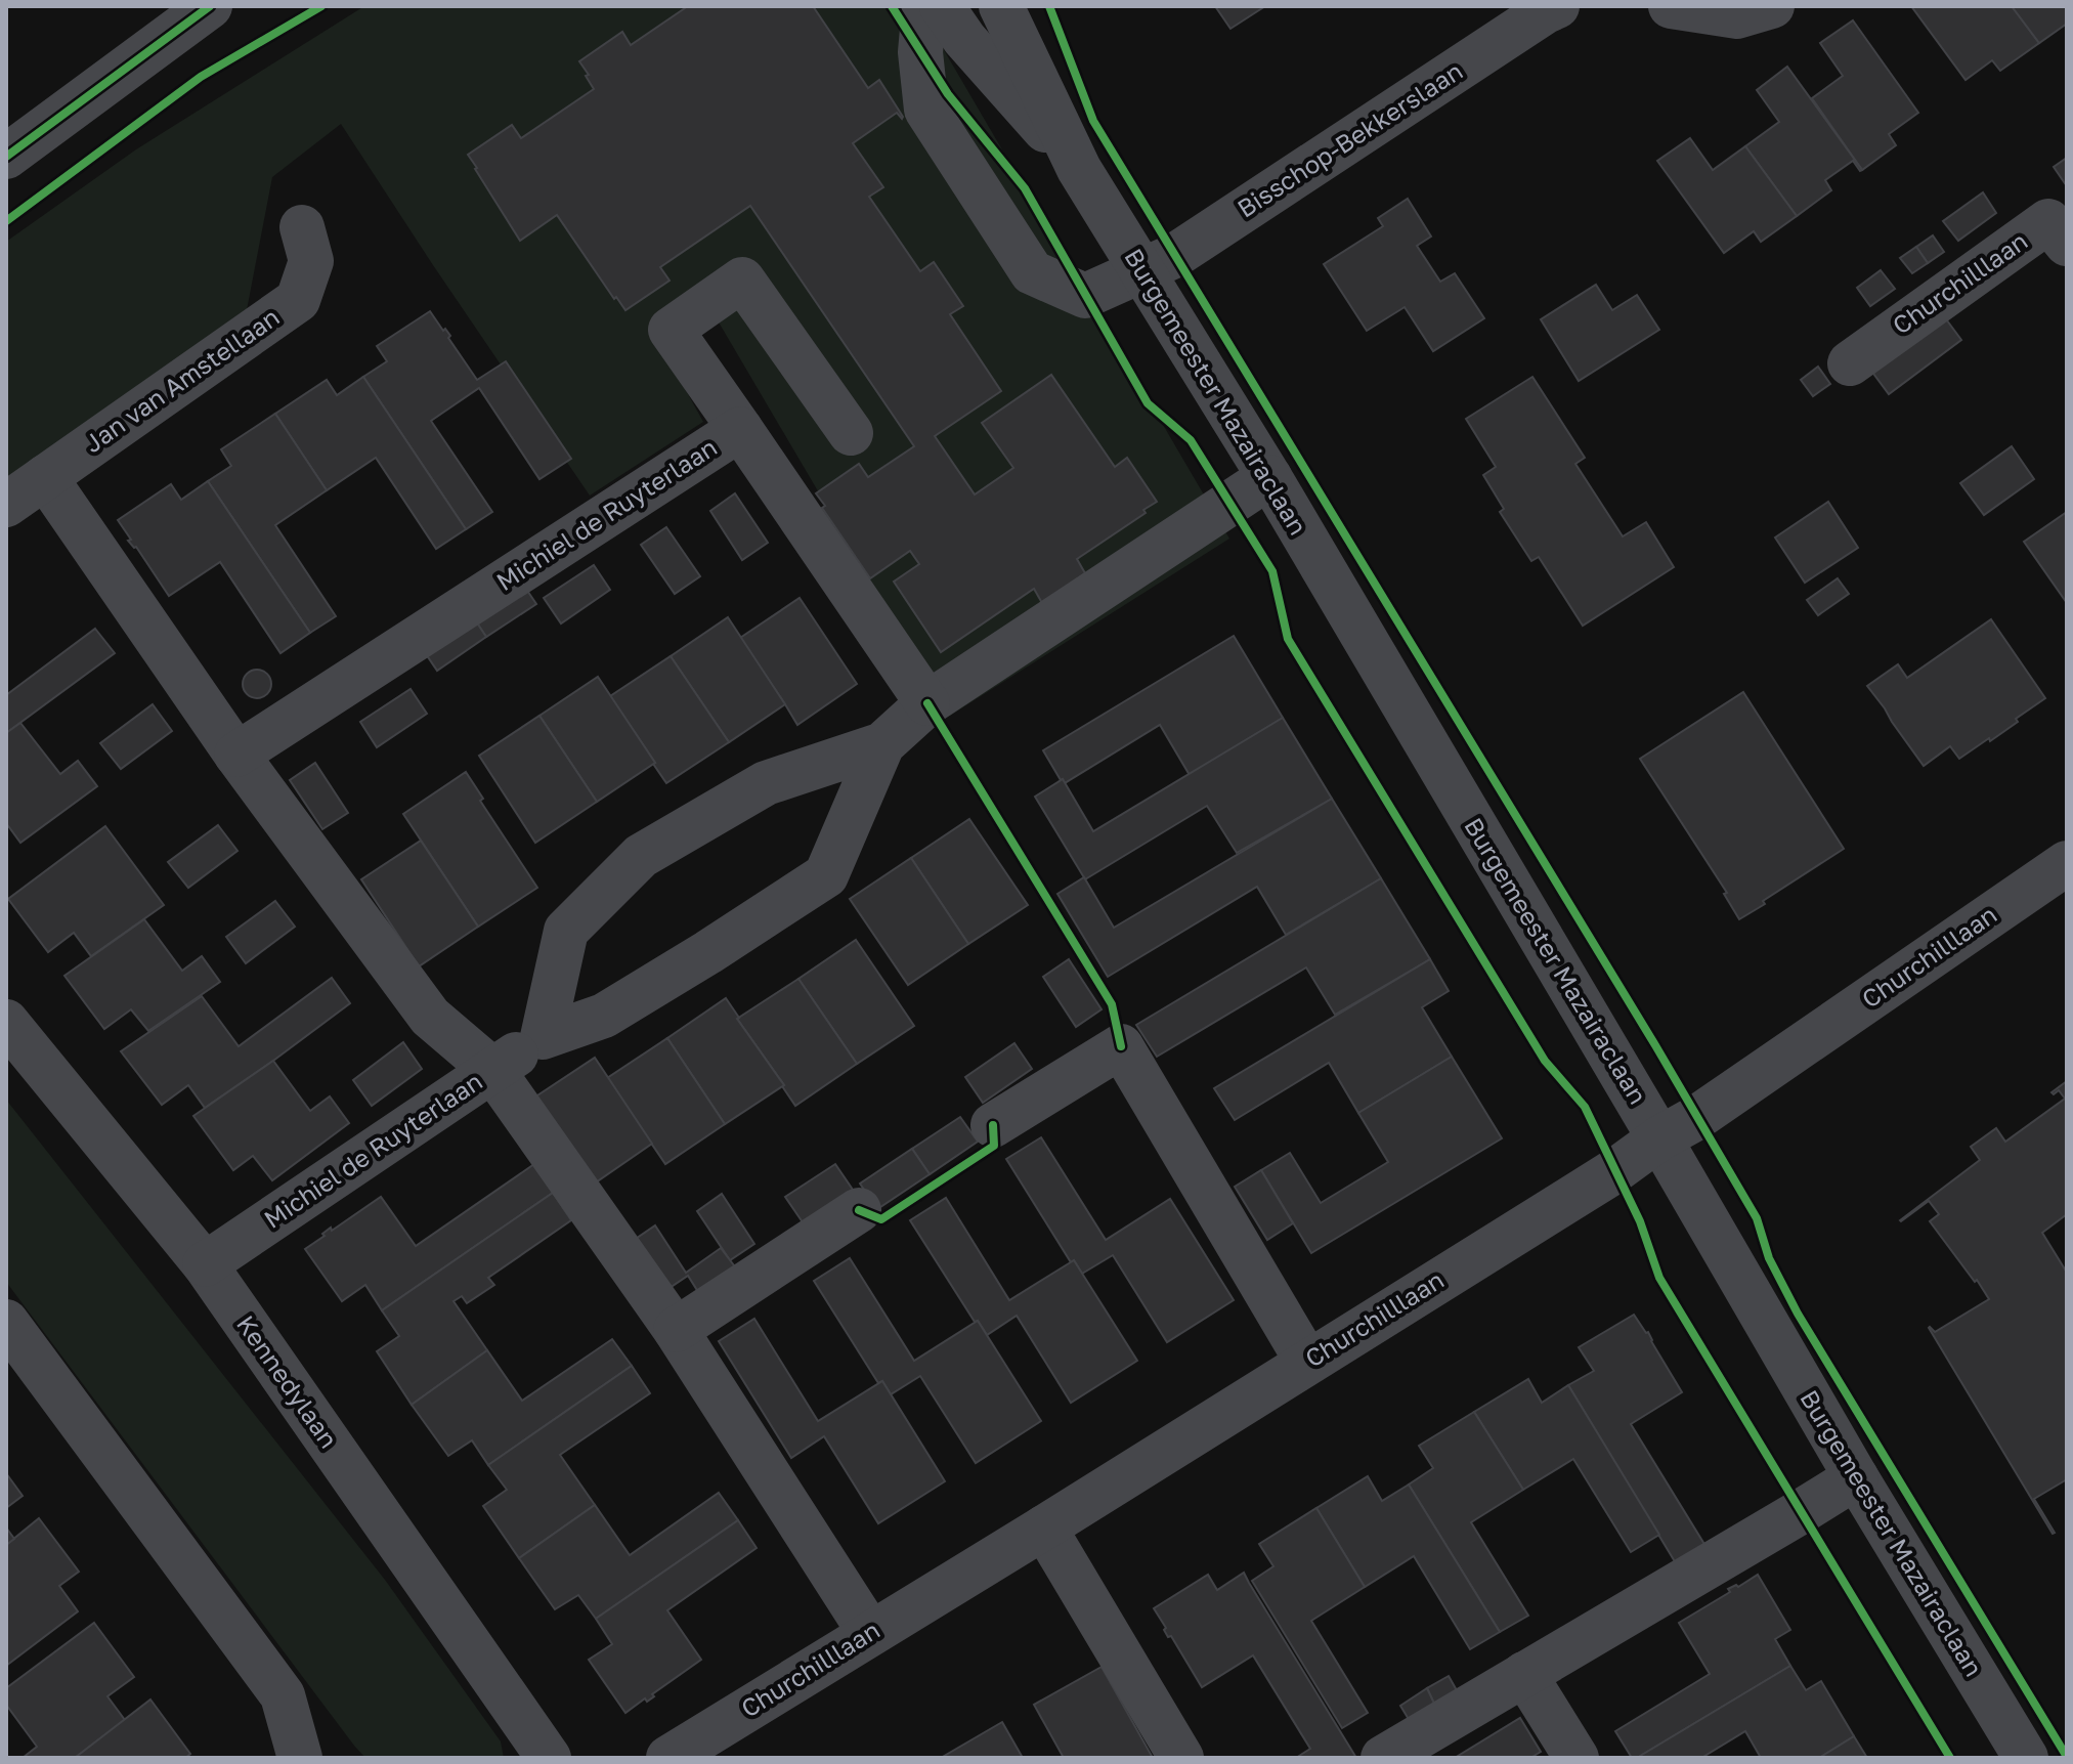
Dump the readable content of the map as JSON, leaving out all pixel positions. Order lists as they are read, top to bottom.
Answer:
{
  "streets": {
    "street": [
      "Bisschop-Bekkerslaan",
      "Churchilllaan",
      "Jan van Amstellaan",
      "Burgemeester Mazairaclaan",
      "Michiel de Ruyterlaan",
      "Kennedylaan"
    ]
  },
  "crossings": [
    ["Bisschop-Bekkerslaan", "Burgemeester Mazairaclaan"],
    ["Churchilllaan", "Burgemeester Mazairaclaan"],
    ["Burgemeester Mazairaclaan", "Michiel de Ruyterlaan"],
    ["Michiel de Ruyterlaan", "Kennedylaan"]
  ]
}
